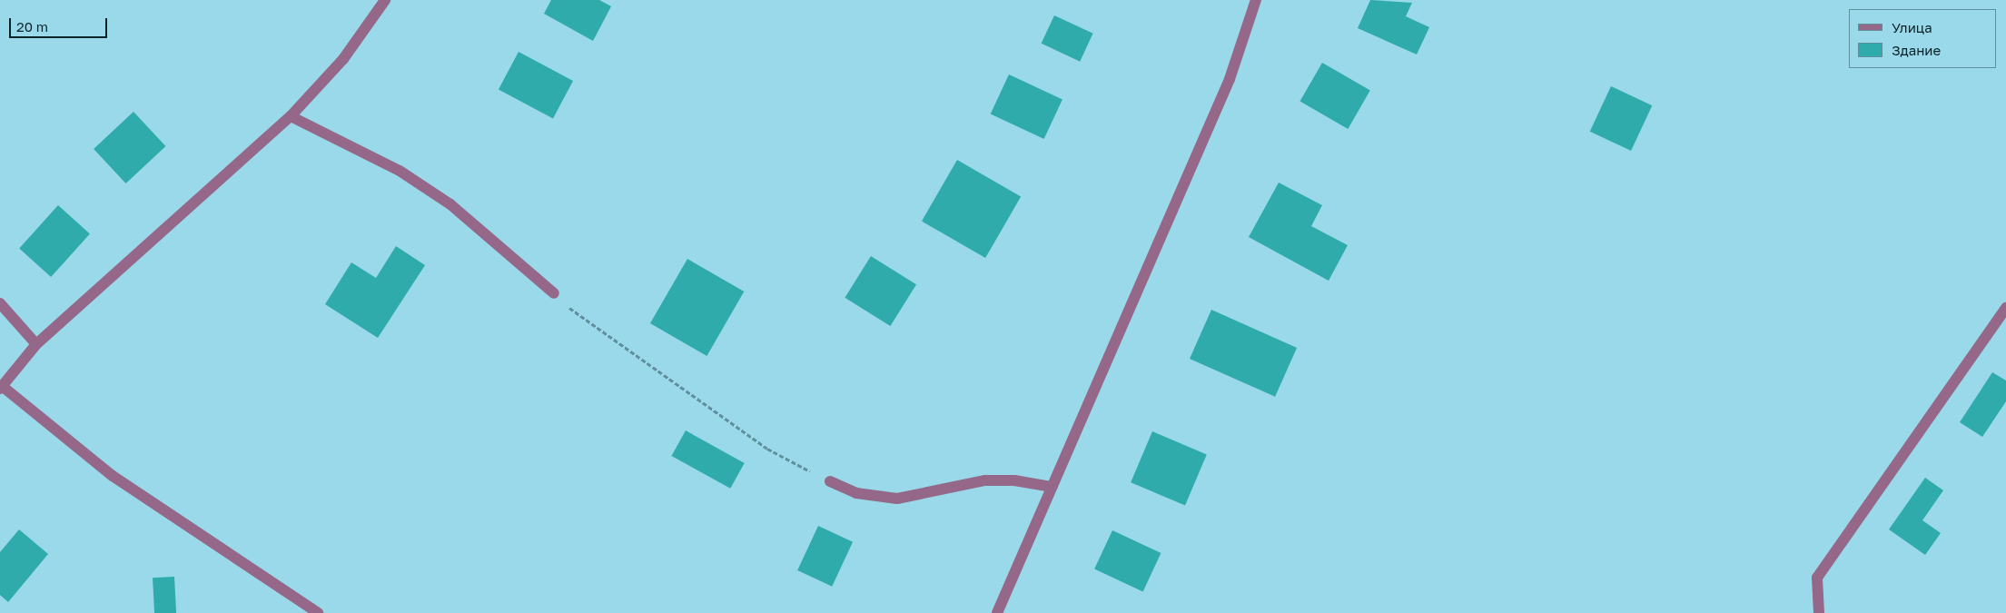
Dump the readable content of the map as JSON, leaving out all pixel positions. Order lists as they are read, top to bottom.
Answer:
{
  "legend": ["Улица", "Здание"],
  "scale_bar": "20 m"
}
